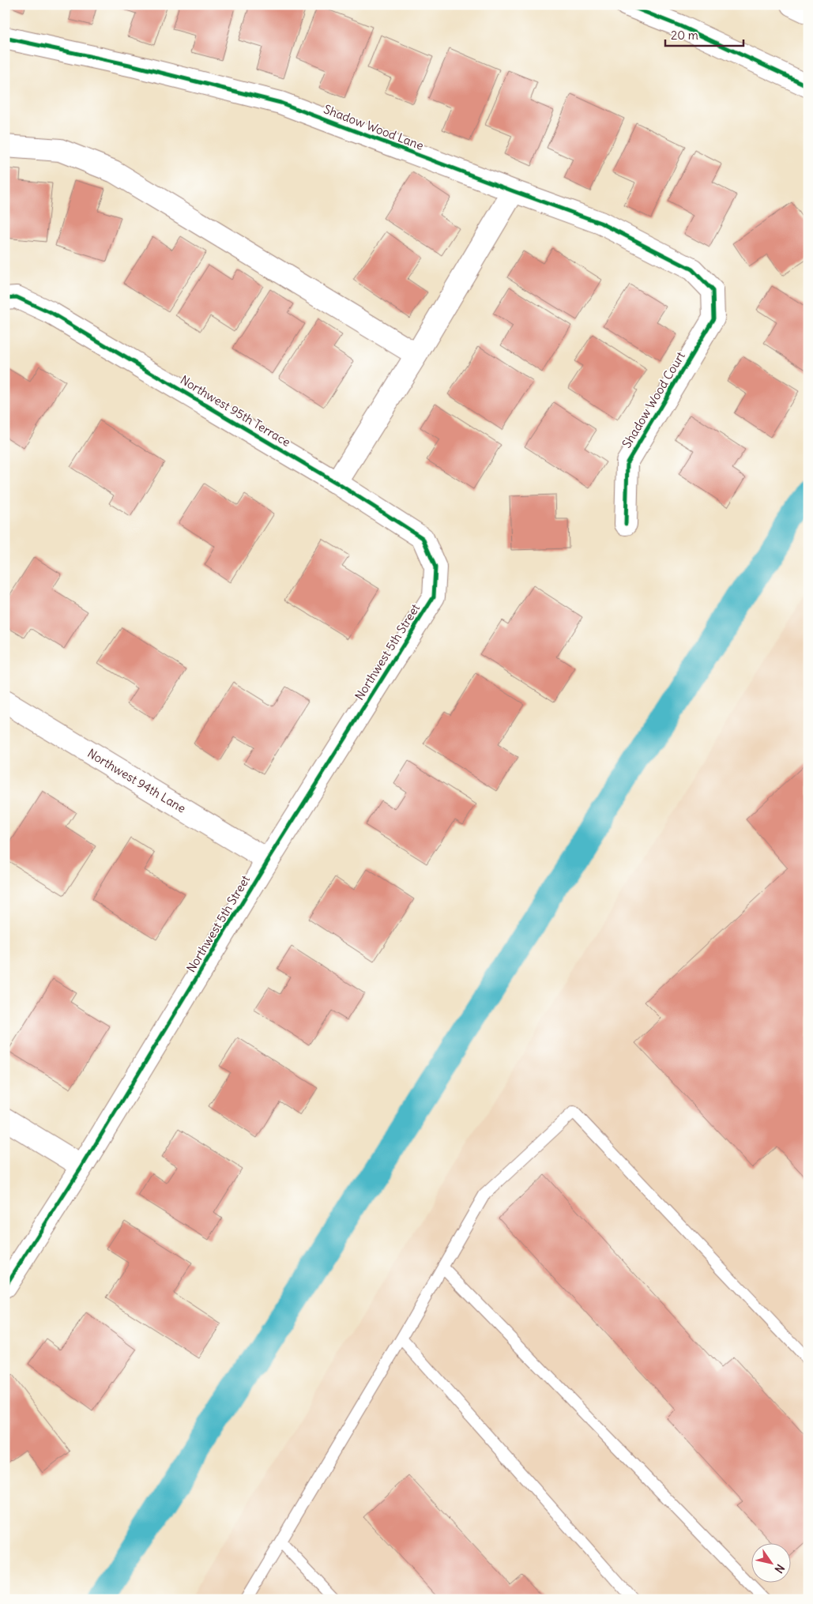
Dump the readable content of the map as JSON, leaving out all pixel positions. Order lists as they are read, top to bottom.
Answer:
{
  "streets": {
    "street": [
      "Shadow Wood Lane",
      "Shadow Wood Court",
      "Northwest 95th Terrace",
      "Northwest 5th Street",
      "Northwest 94th Lane"
    ]
  },
  "crossings": [
    ["Shadow Wood Lane", "Shadow Wood Court"],
    ["Northwest 95th Terrace", "Northwest 5th Street"],
    ["Northwest 5th Street", "Northwest 94th Lane"]
  ],
  "scale_bar": "20 m",
  "north": "bottom right"
}
